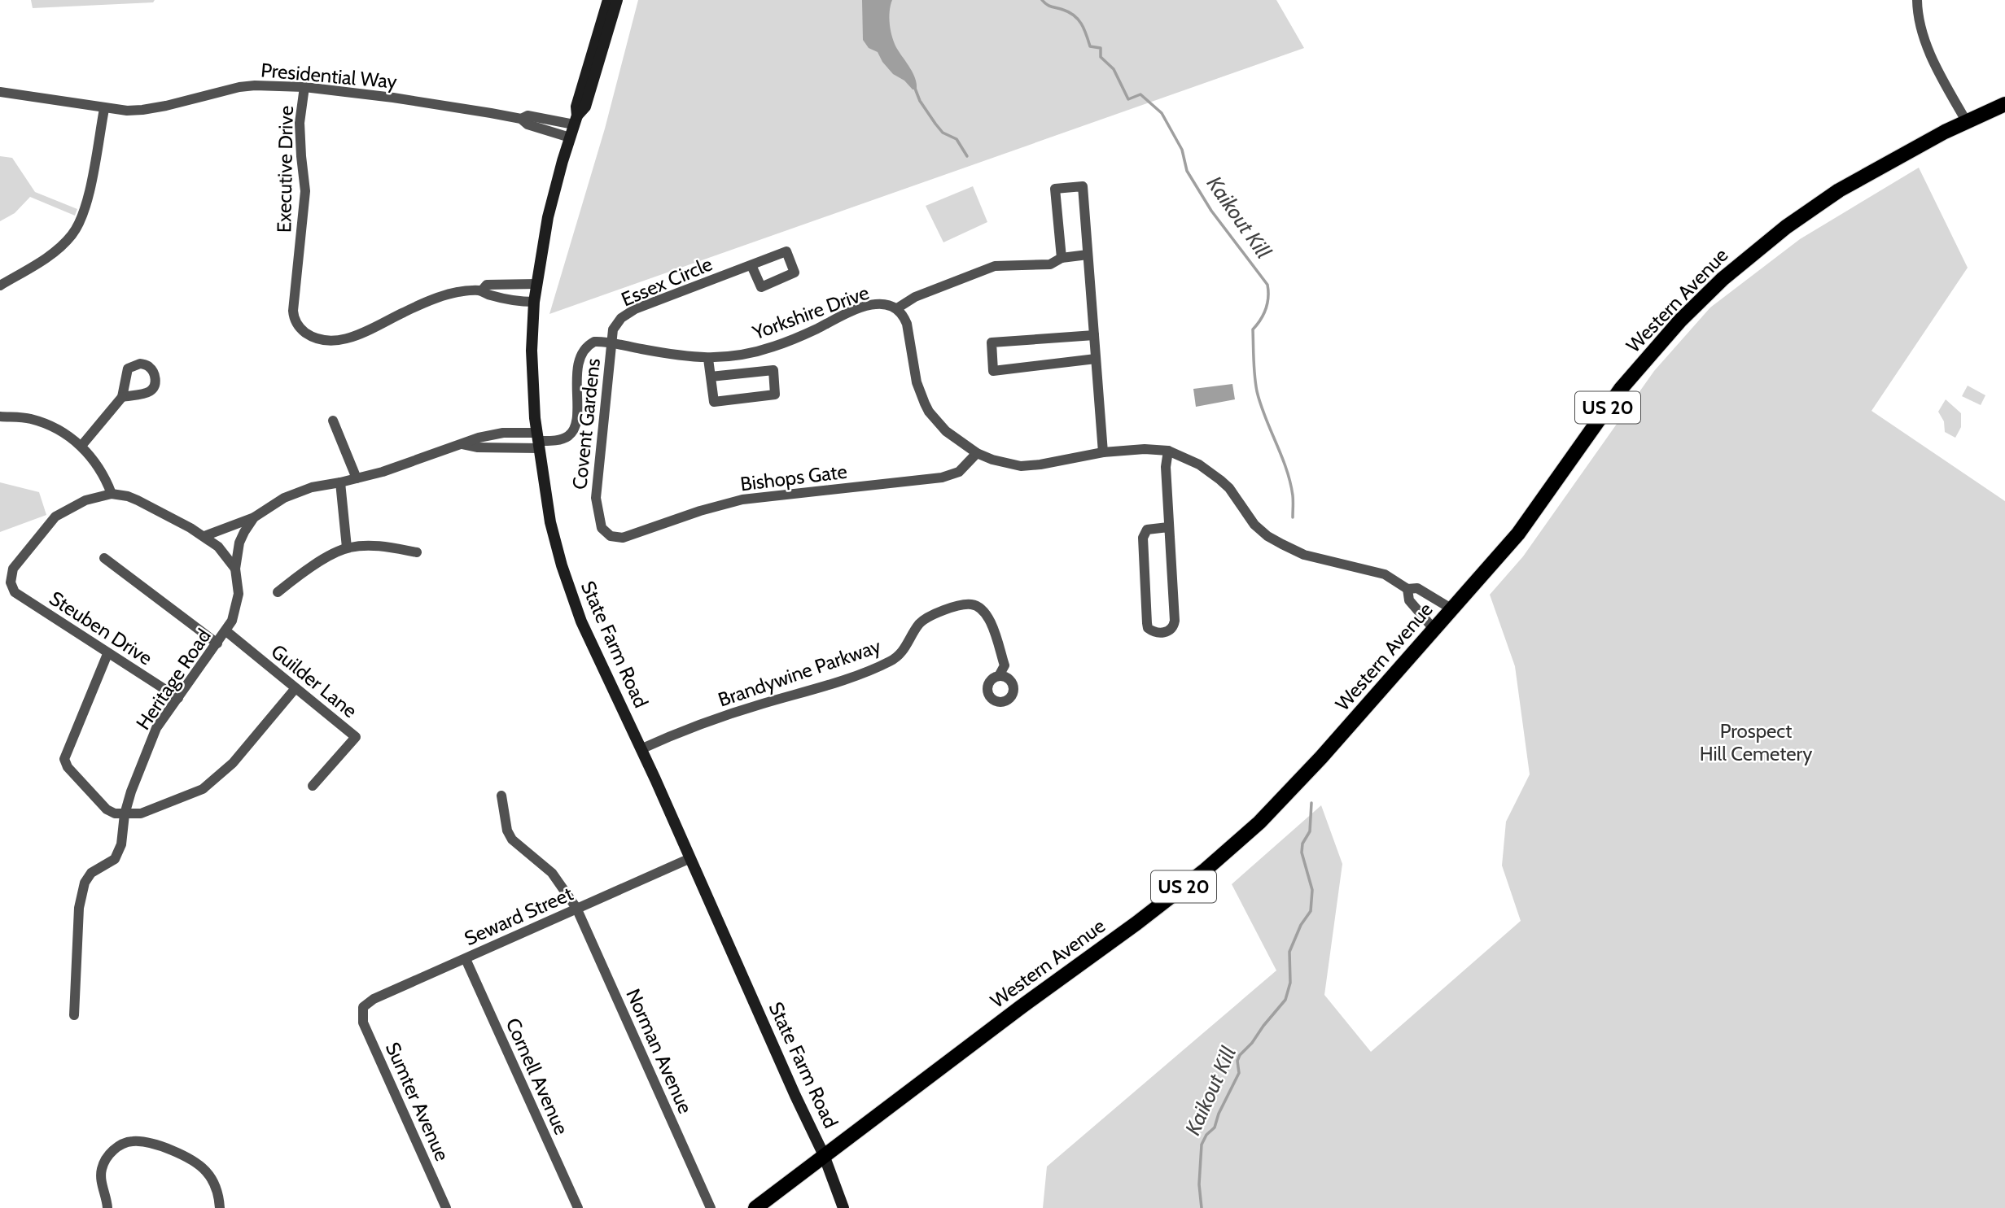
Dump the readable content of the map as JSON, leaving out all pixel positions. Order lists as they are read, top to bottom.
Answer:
{
  "streets": {
    "main road": ["Western Avenue", "US 20", "State Farm Road"],
    "street": [
      "Presidential Way",
      "Executive Drive",
      "Essex Circle",
      "Yorkshire Drive",
      "Covent Gardens",
      "Bishops Gate",
      "Steuben Drive",
      "Brandywine Parkway",
      "Heritage Road",
      "Guilder Lane",
      "Seward Street",
      "Norman Avenue",
      "Cornell Avenue",
      "Sumter Avenue"
    ]
  },
  "crossings": [
    ["Presidential Way", "Executive Drive"],
    ["Presidential Way", "State Farm Road"],
    ["Executive Drive", "State Farm Road"],
    ["Essex Circle", "Yorkshire Drive"],
    ["Essex Circle", "Covent Gardens"],
    ["Western Avenue", "State Farm Road"],
    ["Yorkshire Drive", "Covent Gardens"],
    ["Yorkshire Drive", "State Farm Road"],
    ["Yorkshire Drive", "Heritage Road"],
    ["Covent Gardens", "Bishops Gate"],
    ["Steuben Drive", "Heritage Road"],
    ["State Farm Road", "Brandywine Parkway"],
    ["State Farm Road", "Heritage Road"],
    ["State Farm Road", "Seward Street"],
    ["Heritage Road", "Guilder Lane"],
    ["Seward Street", "Norman Avenue"],
    ["Seward Street", "Cornell Avenue"],
    ["Seward Street", "Sumter Avenue"]
  ],
  "water": ["Kaikout Kill"],
  "parks": ["Prospect Hill Cemetery"]
}
